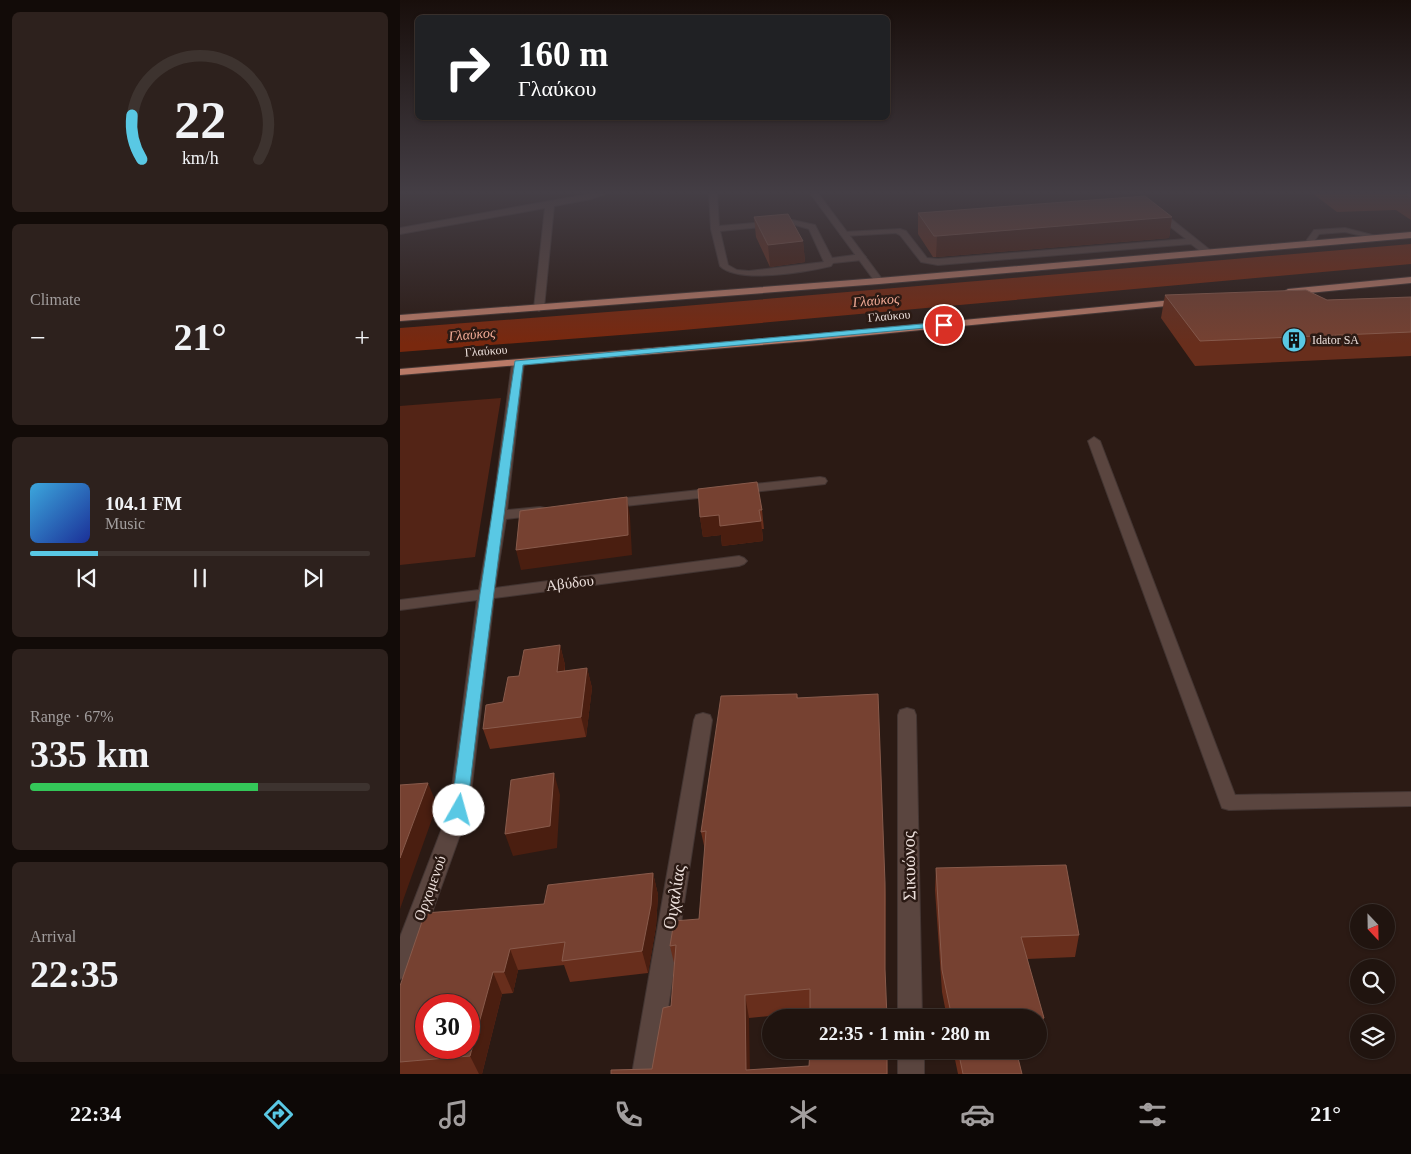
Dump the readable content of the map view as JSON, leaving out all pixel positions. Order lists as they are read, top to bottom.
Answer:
{
  "streets": {
    "main road": ["Γλαύκου"],
    "street": [
      "Αβύδου",
      "Σικυώνος",
      "Ορχομενού",
      "Οιχαλίας"
    ]
  },
  "crossings": [
    ["Γλαύκου", "Ορχομενού"],
    ["Αβύδου", "Ορχομενού"]
  ],
  "water": ["Γλαύκος"],
  "places": {
    "building": ["Idator SA"]
  },
  "north": "bottom",
  "page": {
    "turn": ["160 m", "Γλαύκου"],
    "tile": [
      "Climate",
      ["Range · 67%", "335 km"],
      ["Arrival", "22:35"]
    ],
    "heat": ["−", "21°", "+"],
    "song": ["104.1 FM", "Music"],
    "limit": "30",
    "trip": "22:35 · 1 min · 280 m",
    "tabs": ["22:34", "21°"],
    "gauge": ["22", "km/h"]
  }
}
